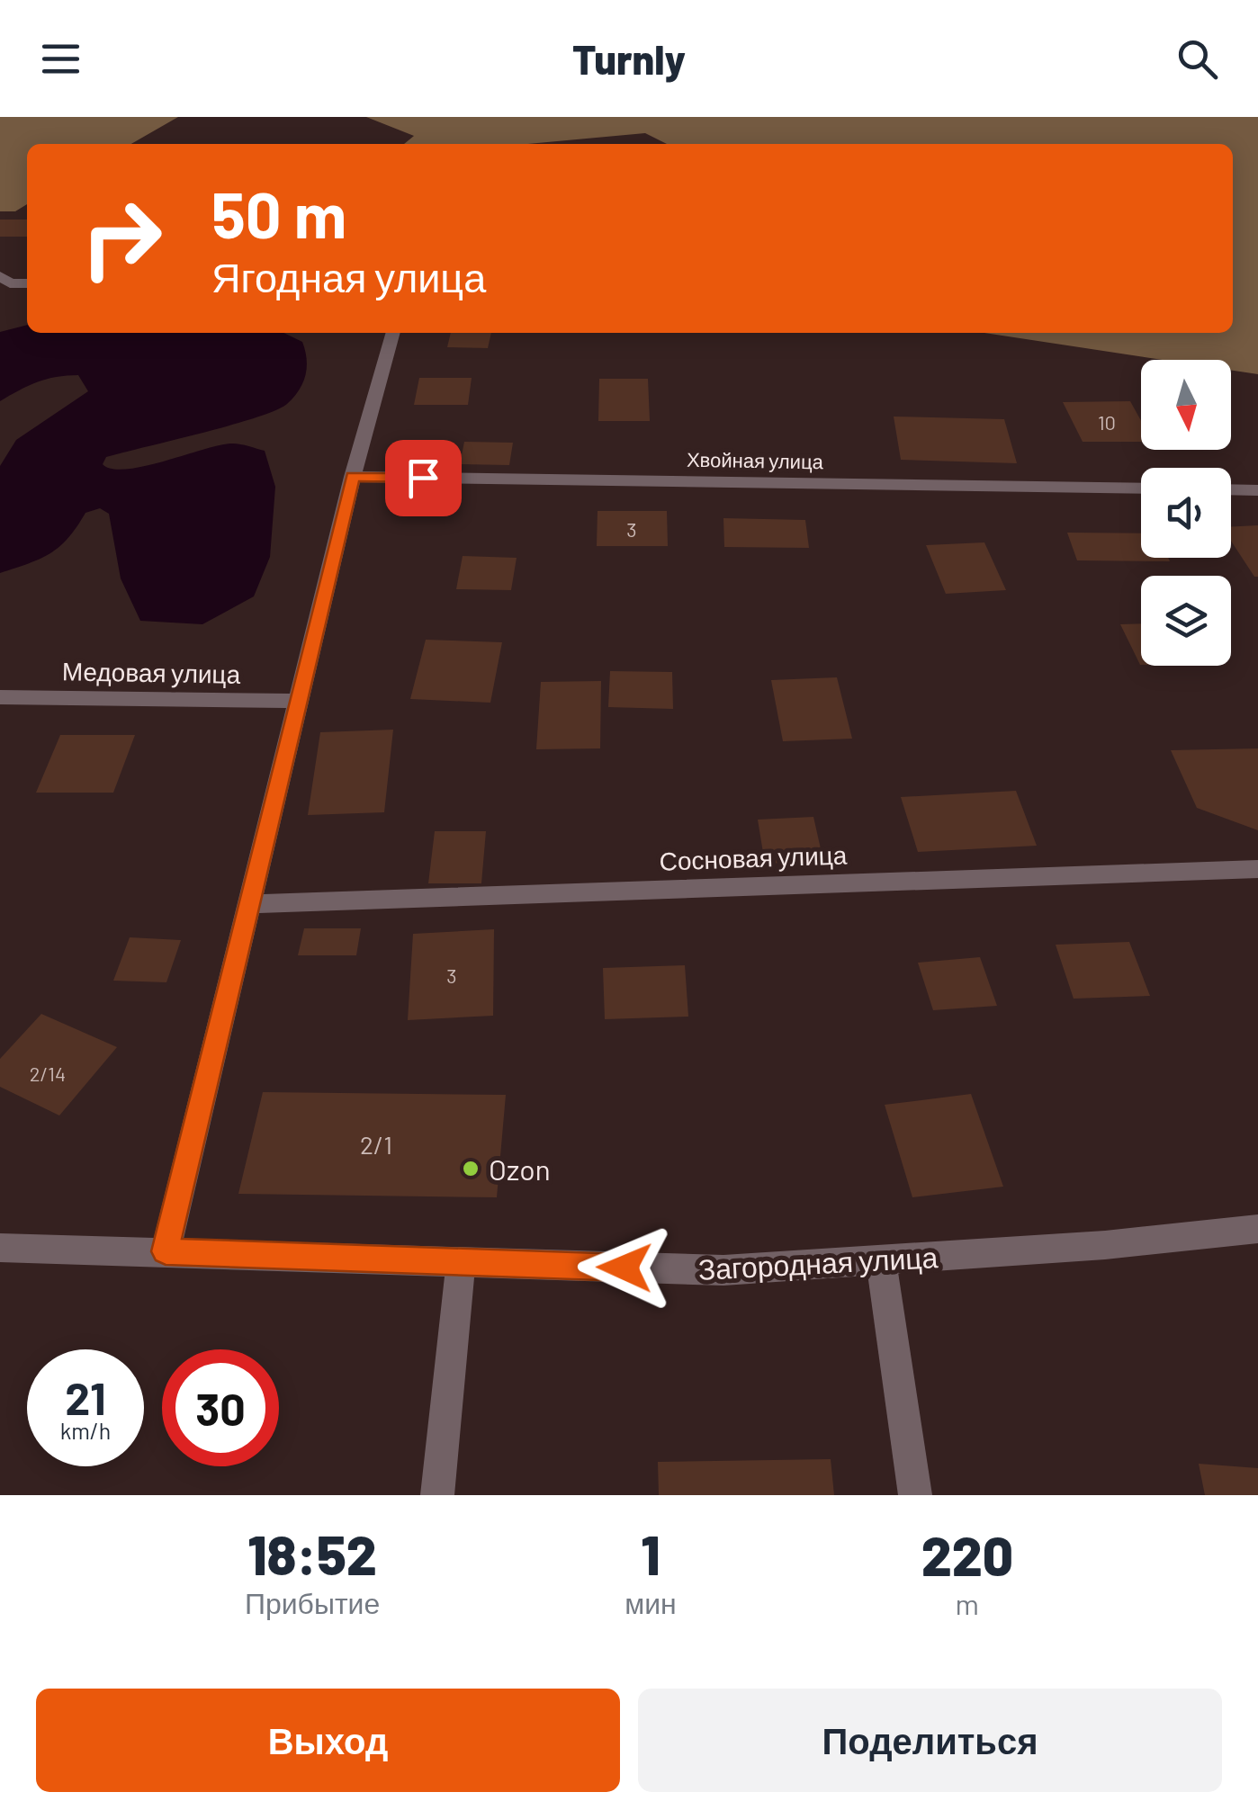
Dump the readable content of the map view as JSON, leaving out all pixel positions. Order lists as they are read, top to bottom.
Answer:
{
  "streets": {
    "street": [
      "Хвойная улица",
      "Медовая улица",
      "Сосновая улица",
      "Загородная улица"
    ]
  },
  "places": ["Ozon"],
  "house_numbers": [
    "10",
    "3",
    "3",
    "2/14",
    "2/1"
  ],
  "north": "bottom",
  "page": {
    "header": "Turnly",
    "turn": ["50 m", "Ягодная улица"],
    "speed": "21 km/h",
    "limit": "30",
    "eta": [
      "18:52",
      "Прибытие",
      "1",
      "мин",
      "220",
      "m"
    ],
    "buttons": ["Выход", "Поделиться"]
  }
}
